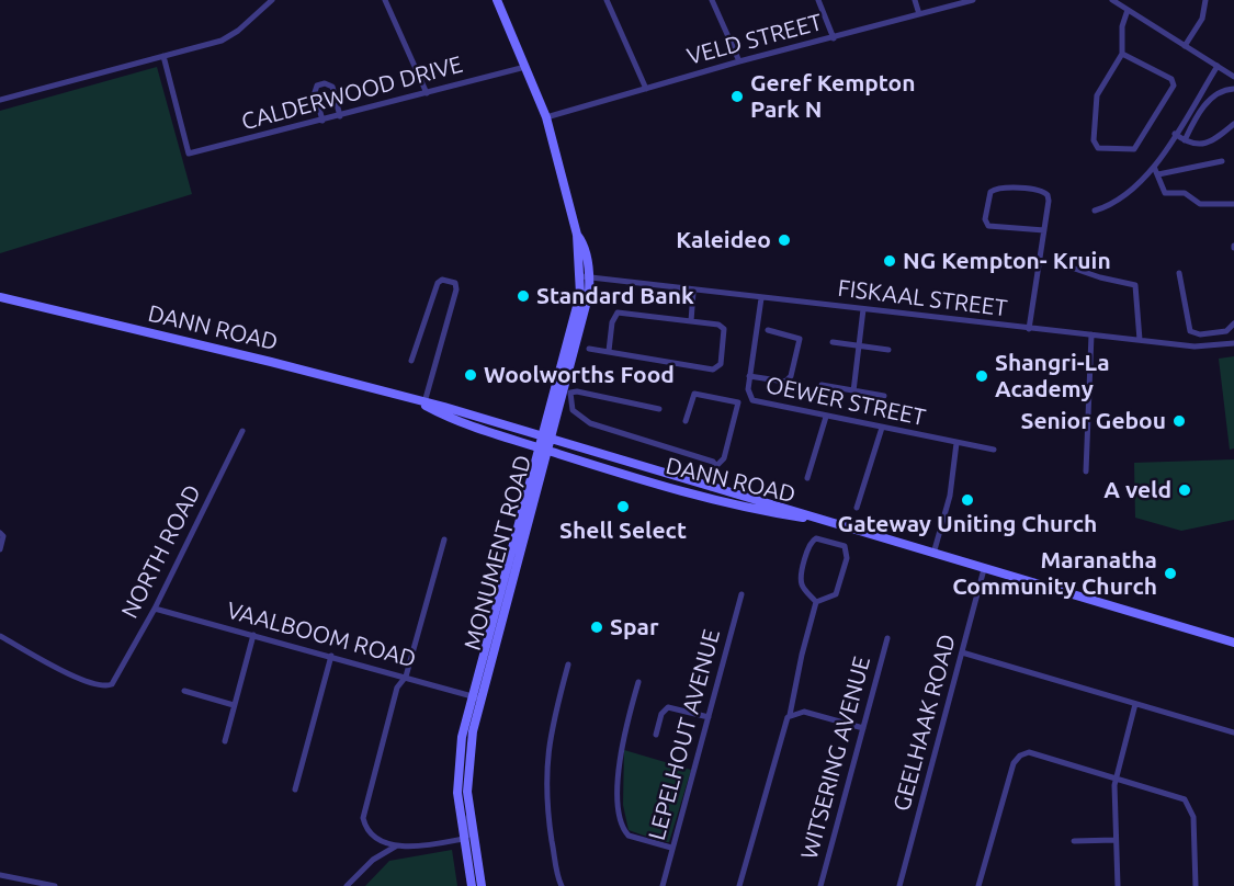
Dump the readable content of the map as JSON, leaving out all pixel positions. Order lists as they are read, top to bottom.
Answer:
{
  "streets": {
    "main road": ["DANN ROAD", "MONUMENT ROAD"],
    "street": [
      "VELD STREET",
      "CALDERWOOD DRIVE",
      "FISKAAL STREET",
      "OEWER STREET",
      "NORTH ROAD",
      "VAALBOOM ROAD",
      "GEELHAAK ROAD",
      "LEPELHOUT AVENUE",
      "WITSERING AVENUE"
    ]
  },
  "crossings": [
    ["VELD STREET", "MONUMENT ROAD"],
    ["CALDERWOOD DRIVE", "MONUMENT ROAD"],
    ["FISKAAL STREET", "OEWER STREET"],
    ["FISKAAL STREET", "MONUMENT ROAD"],
    ["DANN ROAD", "MONUMENT ROAD"],
    ["DANN ROAD", "GEELHAAK ROAD"],
    ["NORTH ROAD", "VAALBOOM ROAD"],
    ["MONUMENT ROAD", "VAALBOOM ROAD"]
  ],
  "places": [
    "Geref Kempton Park N",
    "Kaleideo",
    "NG Kempton- Kruin",
    "Standard Bank",
    "Woolworths Food",
    "Shangri-La Academy",
    "Senior Gebou",
    "A veld",
    "Gateway Uniting Church",
    "Shell Select",
    "Maranatha Community Church",
    "Spar"
  ]
}
